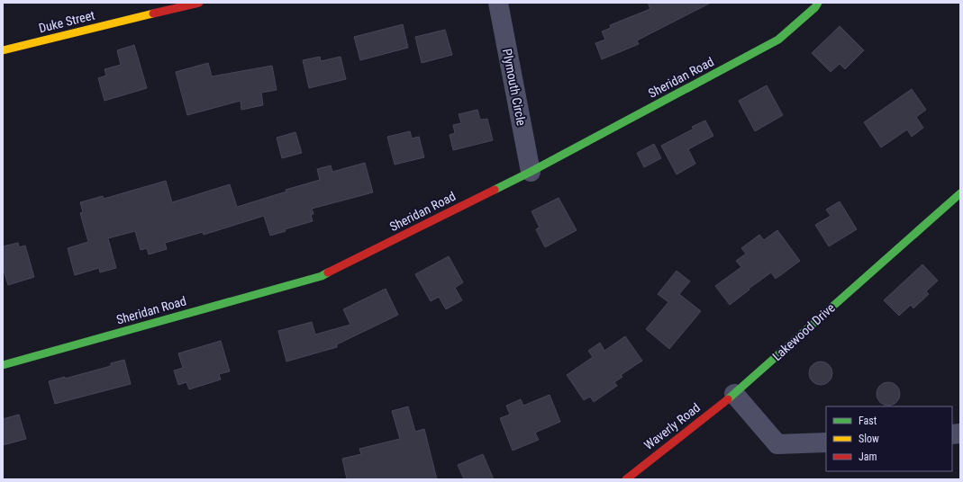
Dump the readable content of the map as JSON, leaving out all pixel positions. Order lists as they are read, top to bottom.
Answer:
{
  "streets": {
    "street": [
      "Duke Street",
      "Sheridan Road",
      "Plymouth Circle",
      "Lakewood Drive",
      "Waverly Road"
    ]
  },
  "crossings": [
    ["Sheridan Road", "Plymouth Circle"],
    ["Lakewood Drive", "Waverly Road"]
  ],
  "legend": ["Fast", "Slow", "Jam"]
}
